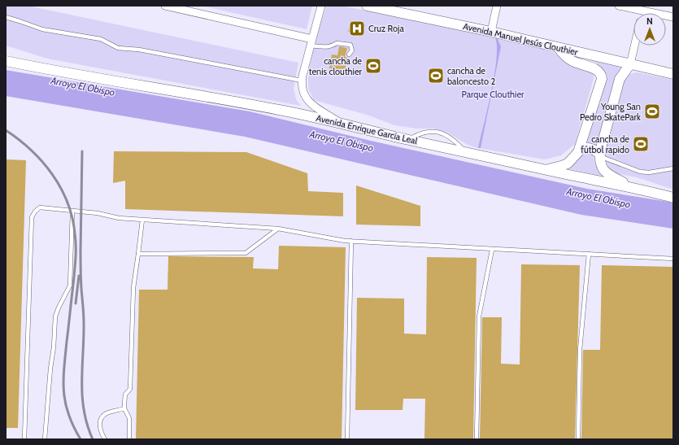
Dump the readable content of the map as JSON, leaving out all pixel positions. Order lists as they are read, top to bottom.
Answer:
{
  "streets": {
    "street": ["Avenida Manuel Jesús Clouthier", "Avenida Enrique García Leal"]
  },
  "water": ["Arroyo El Obispo"],
  "parks": ["Parque Clouthier"],
  "places": {
    "hospital": ["Cruz Roja"],
    "sports": [
      "cancha de tenis clouthier",
      "cancha de baloncesto 2",
      "Young San Pedro SkatePark",
      "cancha de fútbol rapido"
    ]
  },
  "north": "top"
}
